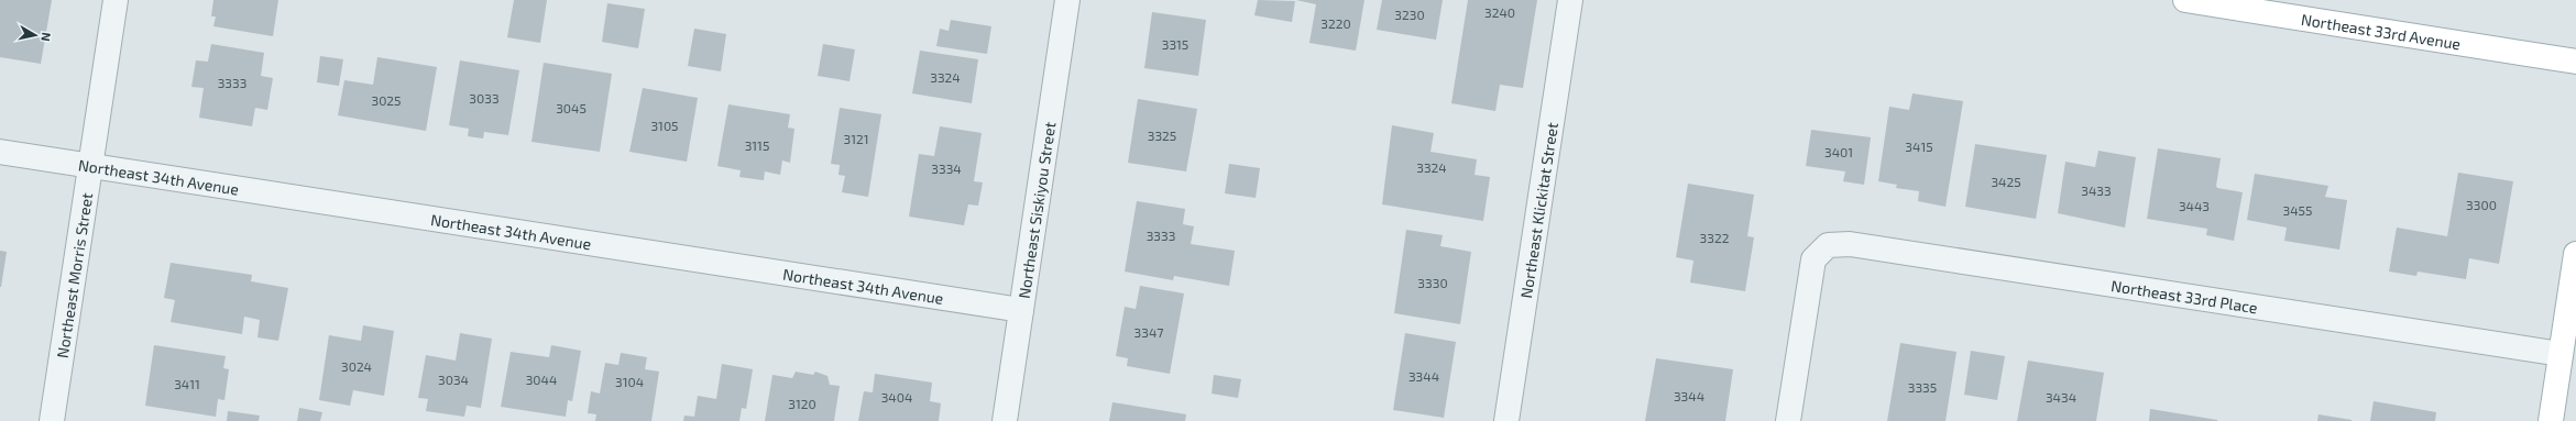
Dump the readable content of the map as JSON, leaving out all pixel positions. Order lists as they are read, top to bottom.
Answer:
{
  "streets": {
    "main road": ["Northeast 33rd Avenue"],
    "street": [
      "Northeast 34th Avenue",
      "Northeast Klickitat Street",
      "Northeast Siskiyou Street",
      "Northeast Morris Street",
      "Northeast 33rd Place"
    ]
  },
  "crossings": [
    ["Northeast 34th Avenue", "Northeast Siskiyou Street"],
    ["Northeast 34th Avenue", "Northeast Morris Street"]
  ],
  "house_numbers": [
    "3240",
    "3230",
    "3220",
    "3315",
    "3324",
    "3333",
    "3033",
    "3025",
    "3045",
    "3105",
    "3325",
    "3121",
    "3115",
    "3415",
    "3401",
    "3324",
    "3334",
    "3425",
    "3433",
    "3300",
    "3443",
    "3455",
    "3333",
    "3322",
    "3330",
    "3347",
    "3024",
    "3344",
    "3034",
    "3044",
    "3104",
    "3411",
    "3335",
    "3344",
    "3404",
    "3434",
    "3120"
  ],
  "north": "right"
}
